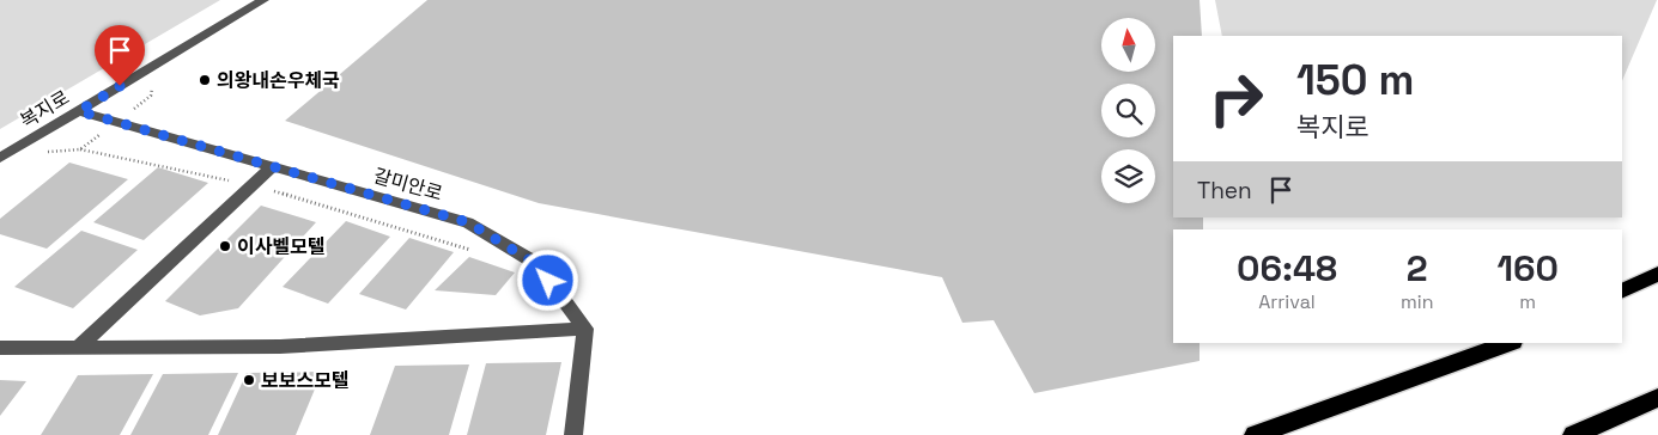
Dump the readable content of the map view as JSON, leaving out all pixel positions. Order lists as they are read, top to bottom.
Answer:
{
  "streets": {
    "street": ["복지로", "갈미안로"]
  },
  "crossings": [
    ["복지로", "갈미안로"]
  ],
  "places": ["의왕내손우체국", "이사벨모텔", "보보스모텔"],
  "north": "top",
  "page": {
    "turn": ["150 m", "복지로"],
    "then": "Then",
    "eta": [
      "06:48",
      "Arrival",
      "2",
      "min",
      "160",
      "m"
    ]
  }
}
